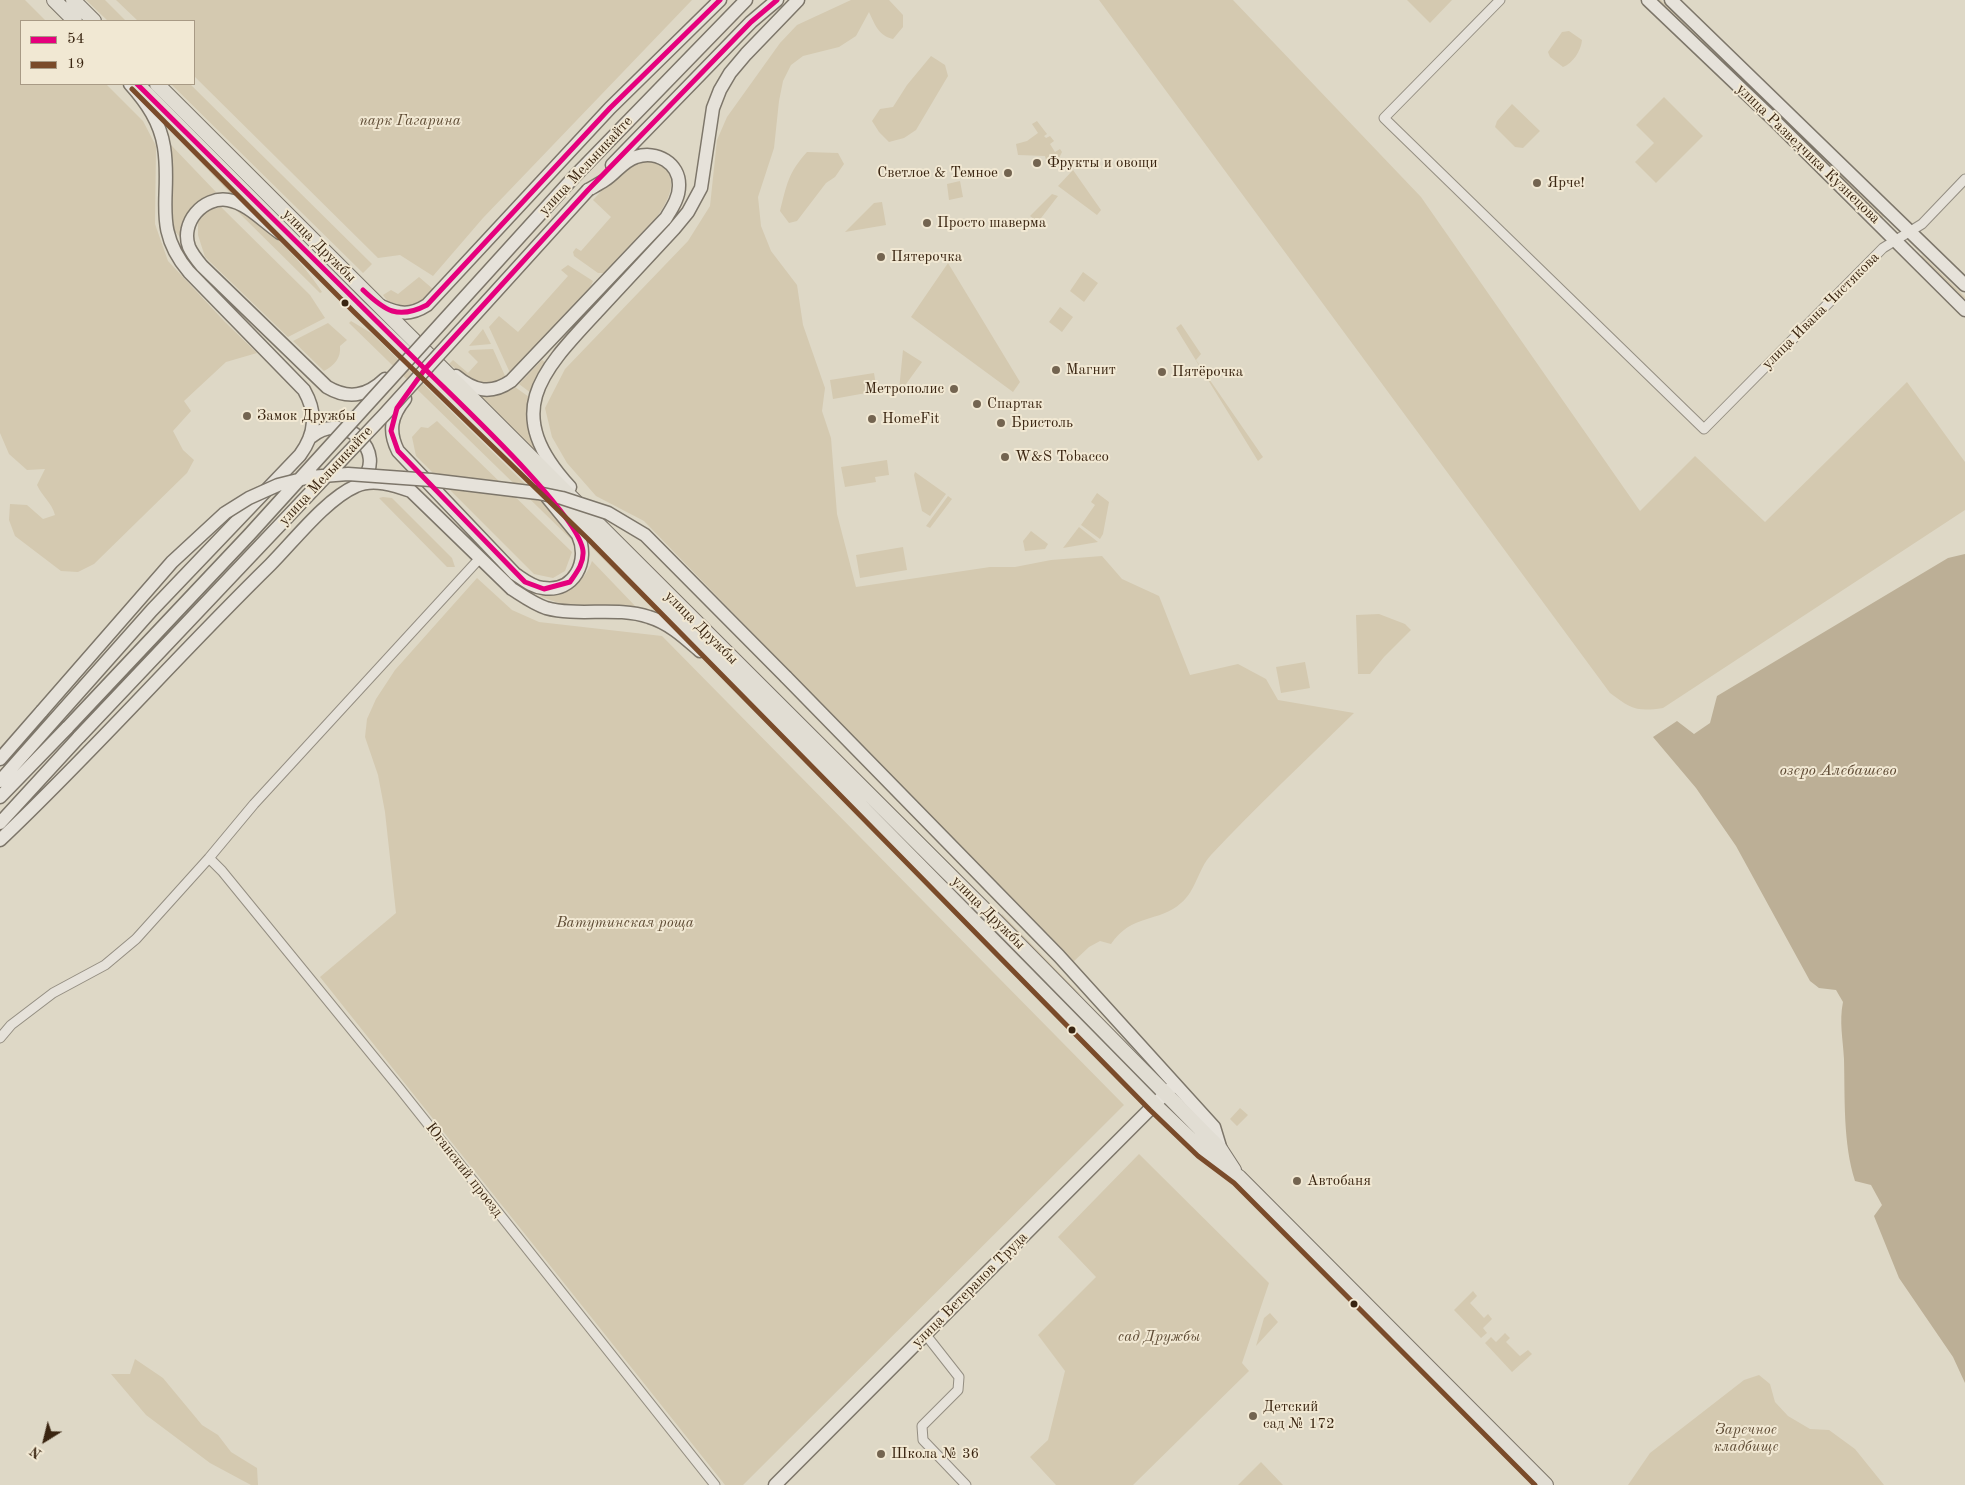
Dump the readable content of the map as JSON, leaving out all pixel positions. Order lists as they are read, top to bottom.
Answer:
{
  "streets": {
    "main road": [
      "улица Разведчика Кузнецова",
      "улица Мельникайте",
      "улица Дружбы",
      "улица Ветеранов Труда"
    ],
    "street": ["улица Ивана Чистякова", "Юганский проезд"]
  },
  "crossings": [
    ["улица Разведчика Кузнецова", "улица Ивана Чистякова"],
    ["улица Дружбы", "улица Ветеранов Труда"]
  ],
  "water": ["озеро Алебашево"],
  "parks": [
    "парк Гагарина",
    "Ватутинская роща",
    "сад Дружбы",
    "Заречное кладбище"
  ],
  "places": [
    "Фрукты и овощи",
    "Светлое & Темное",
    "Ярче!",
    "Просто шаверма",
    "Пятерочка",
    "Магнит",
    "Пятёрочка",
    "Метрополис",
    "Спартак",
    "Замок Дружбы",
    "HomeFit",
    "Бристоль",
    "W&S Tobacco",
    "Автобаня",
    "Детский сад № 172",
    "Школа № 36"
  ],
  "lines": ["transit line 54", "transit line 19"],
  "legend": ["54", "19"],
  "north": "bottom left"
}
